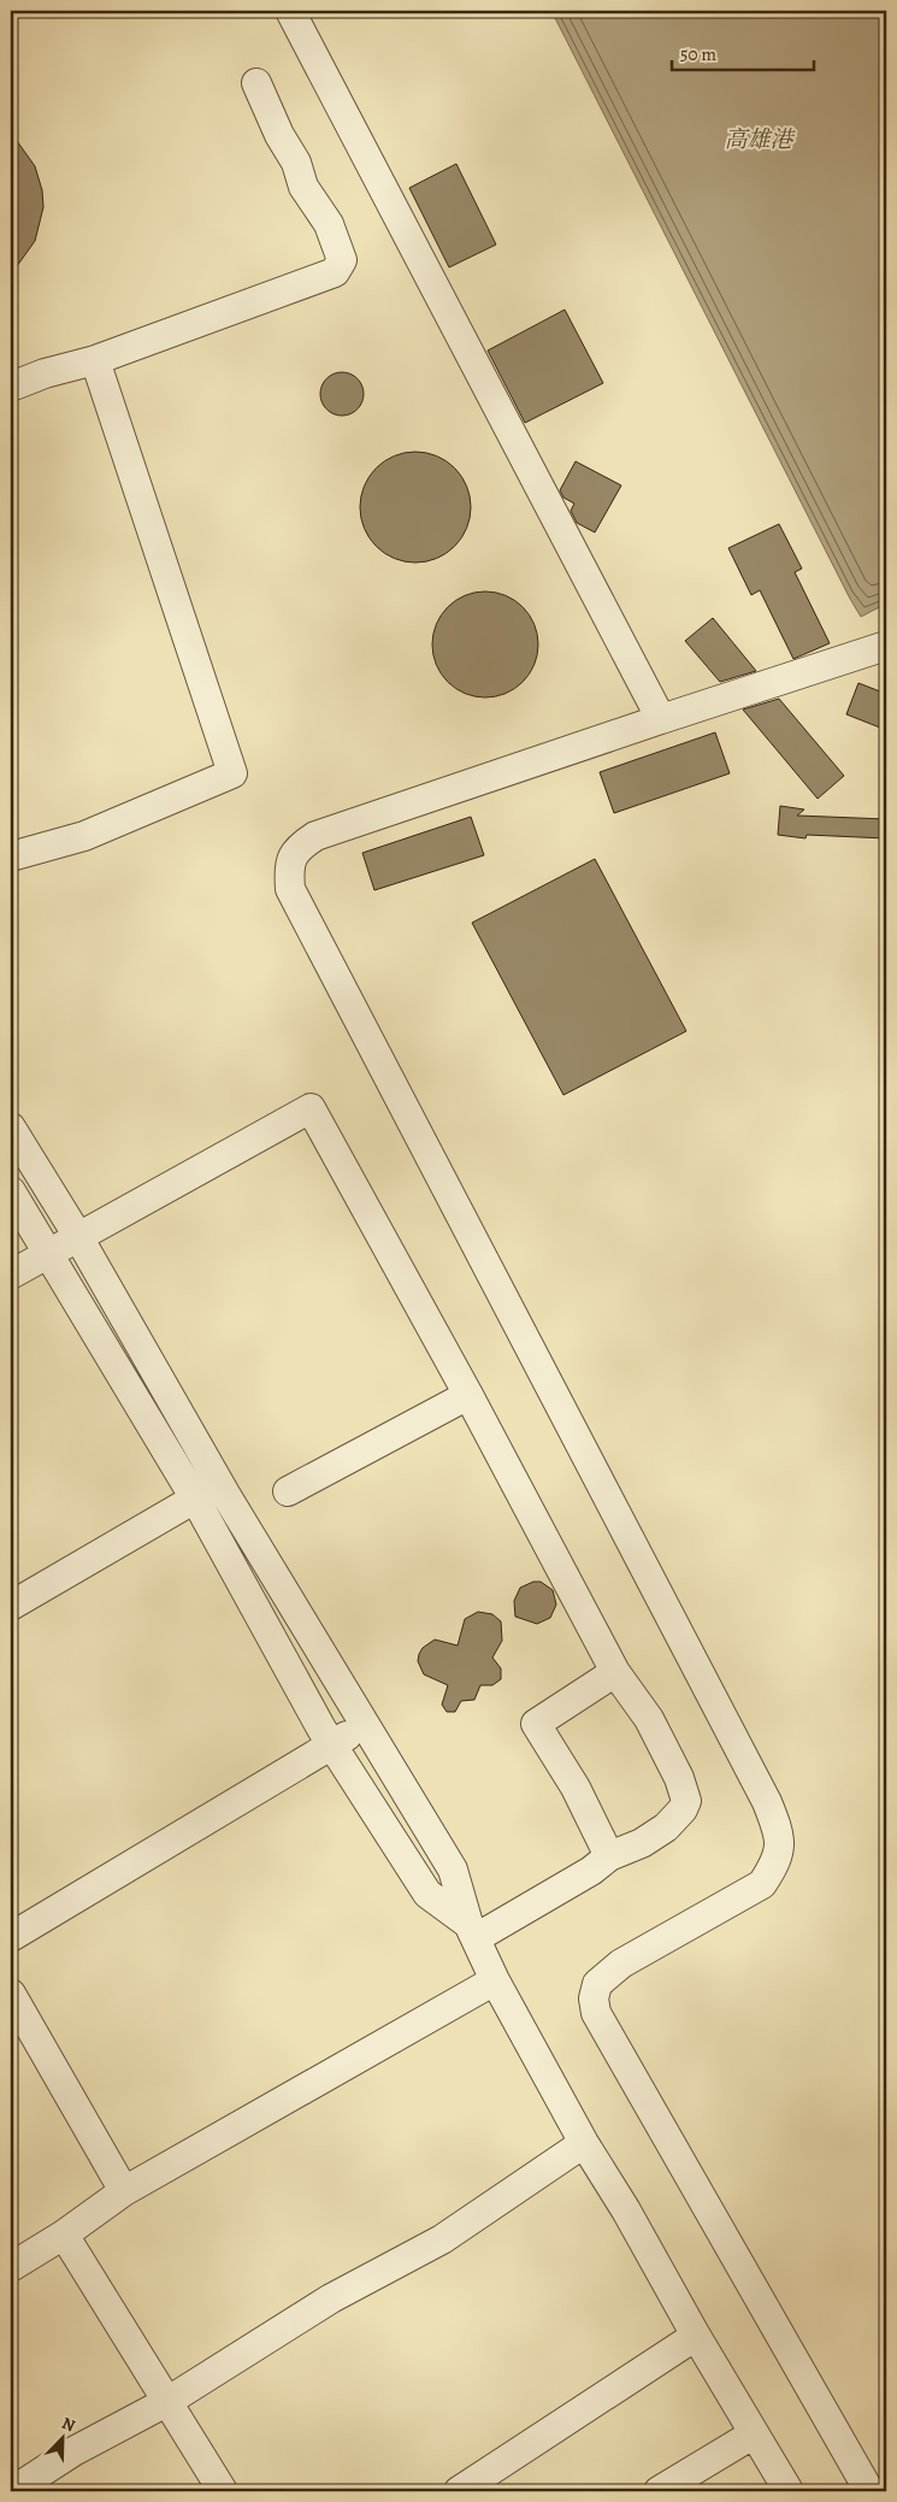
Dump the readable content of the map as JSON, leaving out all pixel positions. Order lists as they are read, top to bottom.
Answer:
{
  "water": ["高雄港"],
  "scale_bar": "50 m",
  "north": "top right"
}
